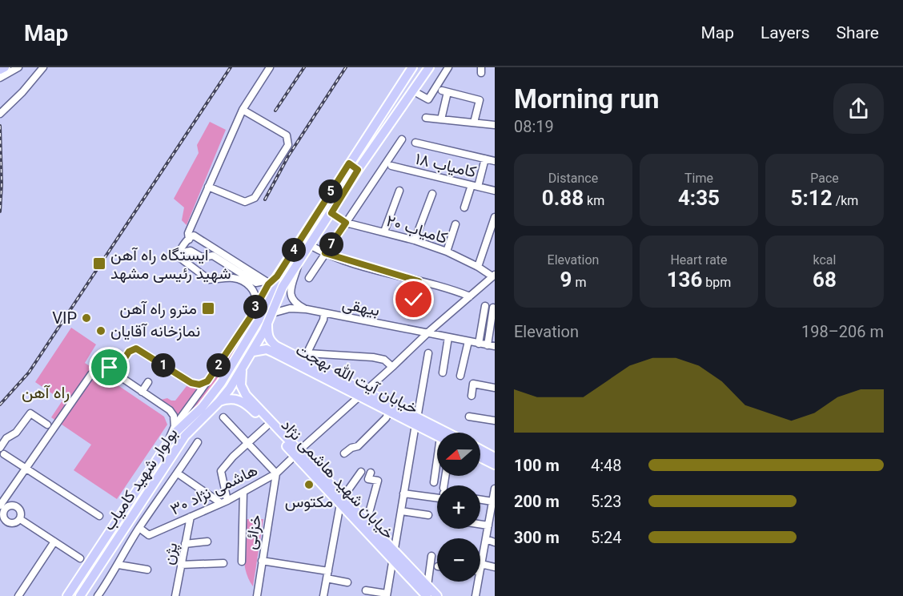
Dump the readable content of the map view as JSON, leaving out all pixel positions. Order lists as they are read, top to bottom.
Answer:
{
  "streets": {
    "main road": ["خیابان آیت الله بهجت", "بولوار شهید کامیاب", "خیابان شهید هاشمی نژاد"],
    "street": [
      "کامیاب ۱۸",
      "کامیاب ۲۰",
      "بیهقی",
      "هاشمی نژاد ۳۰",
      "خزائی",
      "پژن"
    ]
  },
  "crossings": [
    ["کامیاب ۲۰", "بولوار شهید کامیاب"],
    ["کامیاب ۲۰", "هاشمی نژاد ۳۰"],
    ["بیهقی", "بولوار شهید کامیاب"],
    ["بیهقی", "هاشمی نژاد ۳۰"],
    ["خیابان آیت الله بهجت", "بولوار شهید کامیاب"],
    ["خیابان آیت الله بهجت", "هاشمی نژاد ۳۰"],
    ["خیابان شهید هاشمی نژاد", "هاشمی نژاد ۳۰"],
    ["هاشمی نژاد ۳۰", "خزائی"],
    ["هاشمی نژاد ۳۰", "پژن"]
  ],
  "districts": ["راه آهن"],
  "places": {
    "transit": ["ایستگاه راه آهن شهید رئیسی مشهد", "مترو راه آهن"],
    "other": ["VIP", "نمازخانه آقایان", "مکتوس"]
  },
  "north": "left",
  "page": {
    "header": "Map",
    "nav": ["Map", "Layers", "Share"],
    "heading": ["Morning run", "08:19"],
    "stats": [
      ["Distance", "0.88 km"],
      ["Time", "4:35"],
      ["Pace", "5:12 /km"],
      ["Elevation", "9 m"],
      ["Heart rate", "136 bpm"],
      ["kcal", "68"]
    ],
    "pins": [
      "5",
      "7",
      "4",
      "3",
      "1",
      "2"
    ],
    "chart": ["Elevation", "198–206 m"],
    "map_buttons": ["+", "−"],
    "list": [
      {
        "name": "100 m",
        "note": "4:48"
      },
      {
        "name": "200 m",
        "note": "5:23"
      },
      {
        "name": "300 m",
        "note": "5:24"
      }
    ]
  }
}
